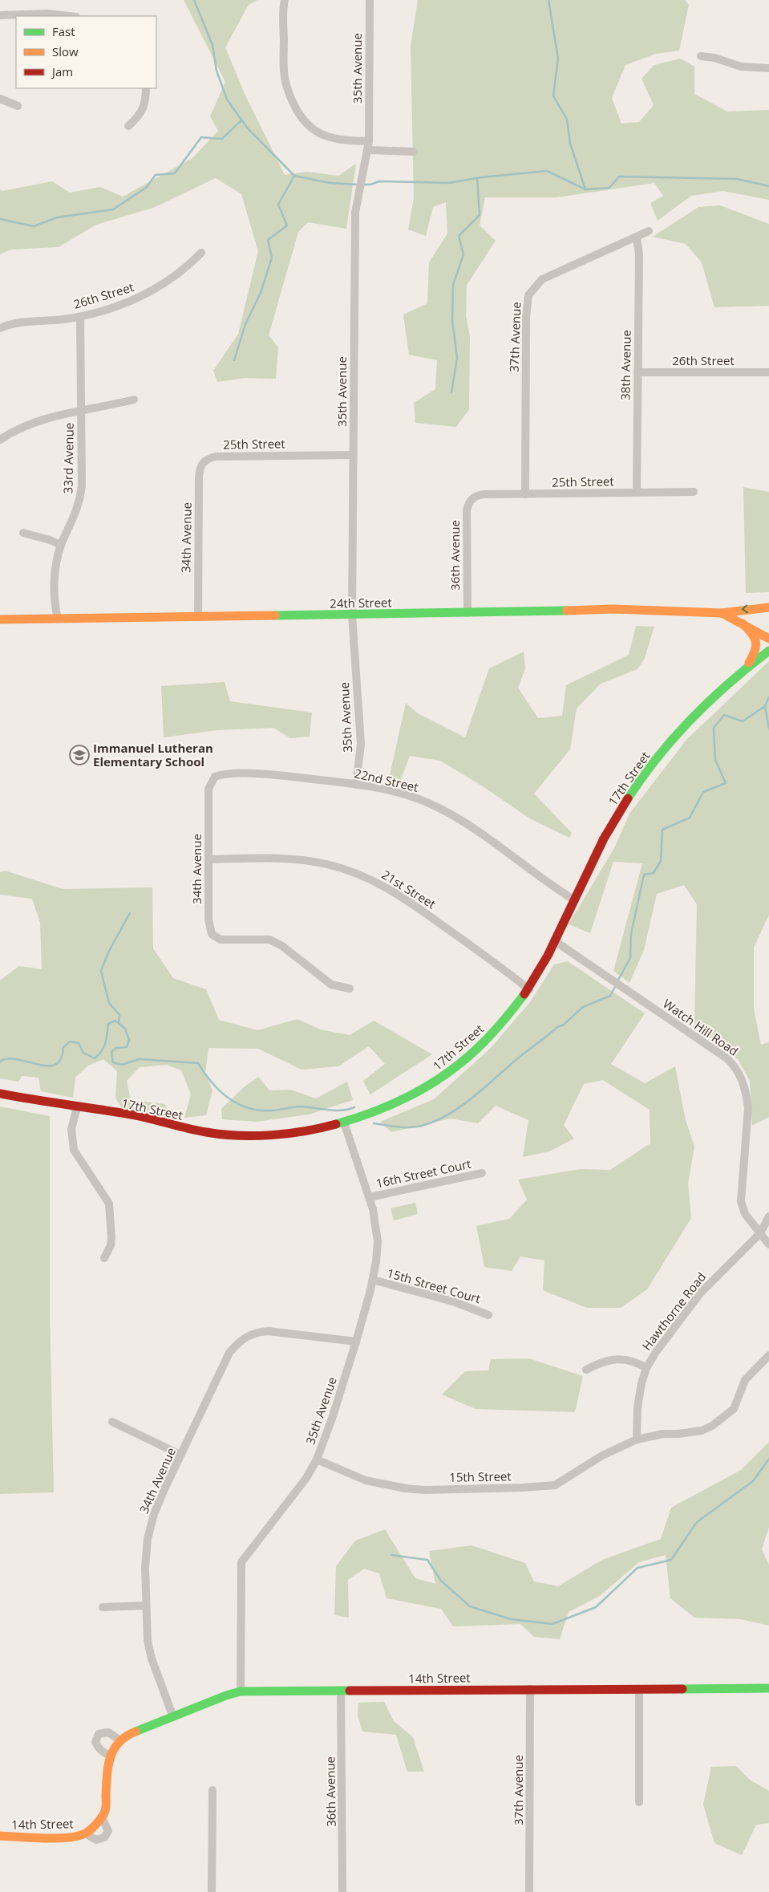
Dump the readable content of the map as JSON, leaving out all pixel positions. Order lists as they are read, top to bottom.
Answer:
{
  "streets": {
    "street": [
      "35th Avenue",
      "26th Street",
      "37th Avenue",
      "38th Avenue",
      "25th Street",
      "33rd Avenue",
      "34th Avenue",
      "36th Avenue",
      "24th Street",
      "17th Street",
      "22nd Street",
      "21st Street",
      "Watch Hill Road",
      "16th Street Court",
      "15th Street Court",
      "Hawthorne Road",
      "15th Street",
      "14th Street"
    ]
  },
  "crossings": [
    ["35th Avenue", "25th Street"],
    ["35th Avenue", "34th Avenue"],
    ["35th Avenue", "24th Street"],
    ["35th Avenue", "17th Street"],
    ["35th Avenue", "22nd Street"],
    ["35th Avenue", "16th Street Court"],
    ["35th Avenue", "15th Street Court"],
    ["35th Avenue", "15th Street"],
    ["35th Avenue", "14th Street"],
    ["26th Street", "38th Avenue"],
    ["26th Street", "33rd Avenue"],
    ["37th Avenue", "38th Avenue"],
    ["37th Avenue", "25th Street"],
    ["37th Avenue", "14th Street"],
    ["38th Avenue", "25th Street"],
    ["25th Street", "34th Avenue"],
    ["25th Street", "36th Avenue"],
    ["33rd Avenue", "24th Street"],
    ["34th Avenue", "24th Street"],
    ["34th Avenue", "22nd Street"],
    ["34th Avenue", "21st Street"],
    ["34th Avenue", "14th Street"],
    ["36th Avenue", "24th Street"],
    ["36th Avenue", "14th Street"],
    ["24th Street", "17th Street"],
    ["17th Street", "22nd Street"],
    ["17th Street", "21st Street"],
    ["17th Street", "Watch Hill Road"],
    ["Watch Hill Road", "Hawthorne Road"],
    ["Hawthorne Road", "15th Street"]
  ],
  "places": {
    "school or university": ["Immanuel Lutheran Elementary School"]
  },
  "legend": ["Fast", "Slow", "Jam"]
}
